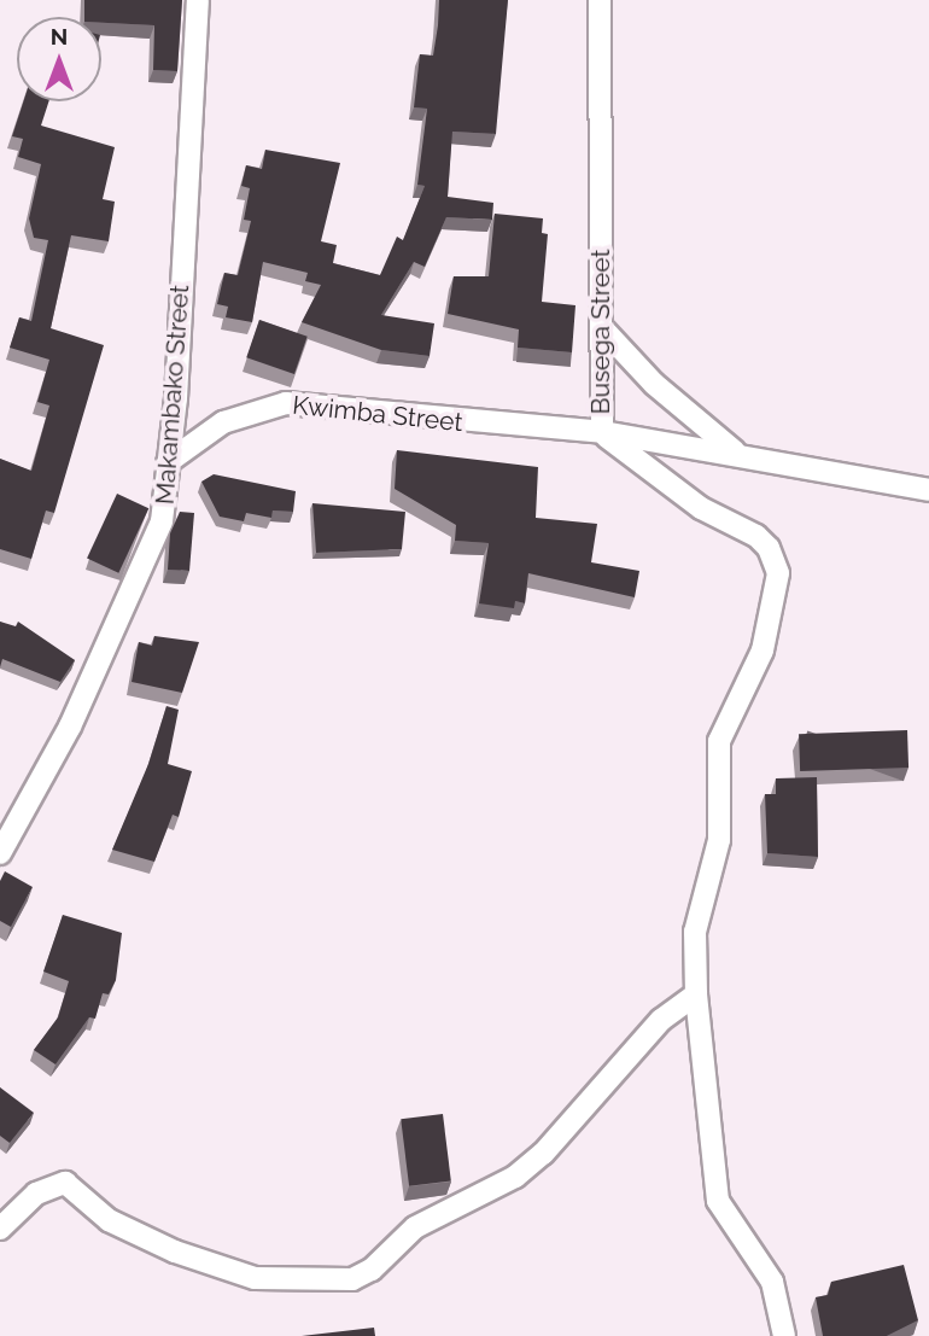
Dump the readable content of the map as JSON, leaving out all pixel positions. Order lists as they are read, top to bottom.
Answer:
{
  "streets": {
    "street": ["Busega Street", "Makambako Street", "Kwimba Street"]
  },
  "crossings": [
    ["Busega Street", "Kwimba Street"],
    ["Makambako Street", "Kwimba Street"]
  ],
  "north": "top"
}
